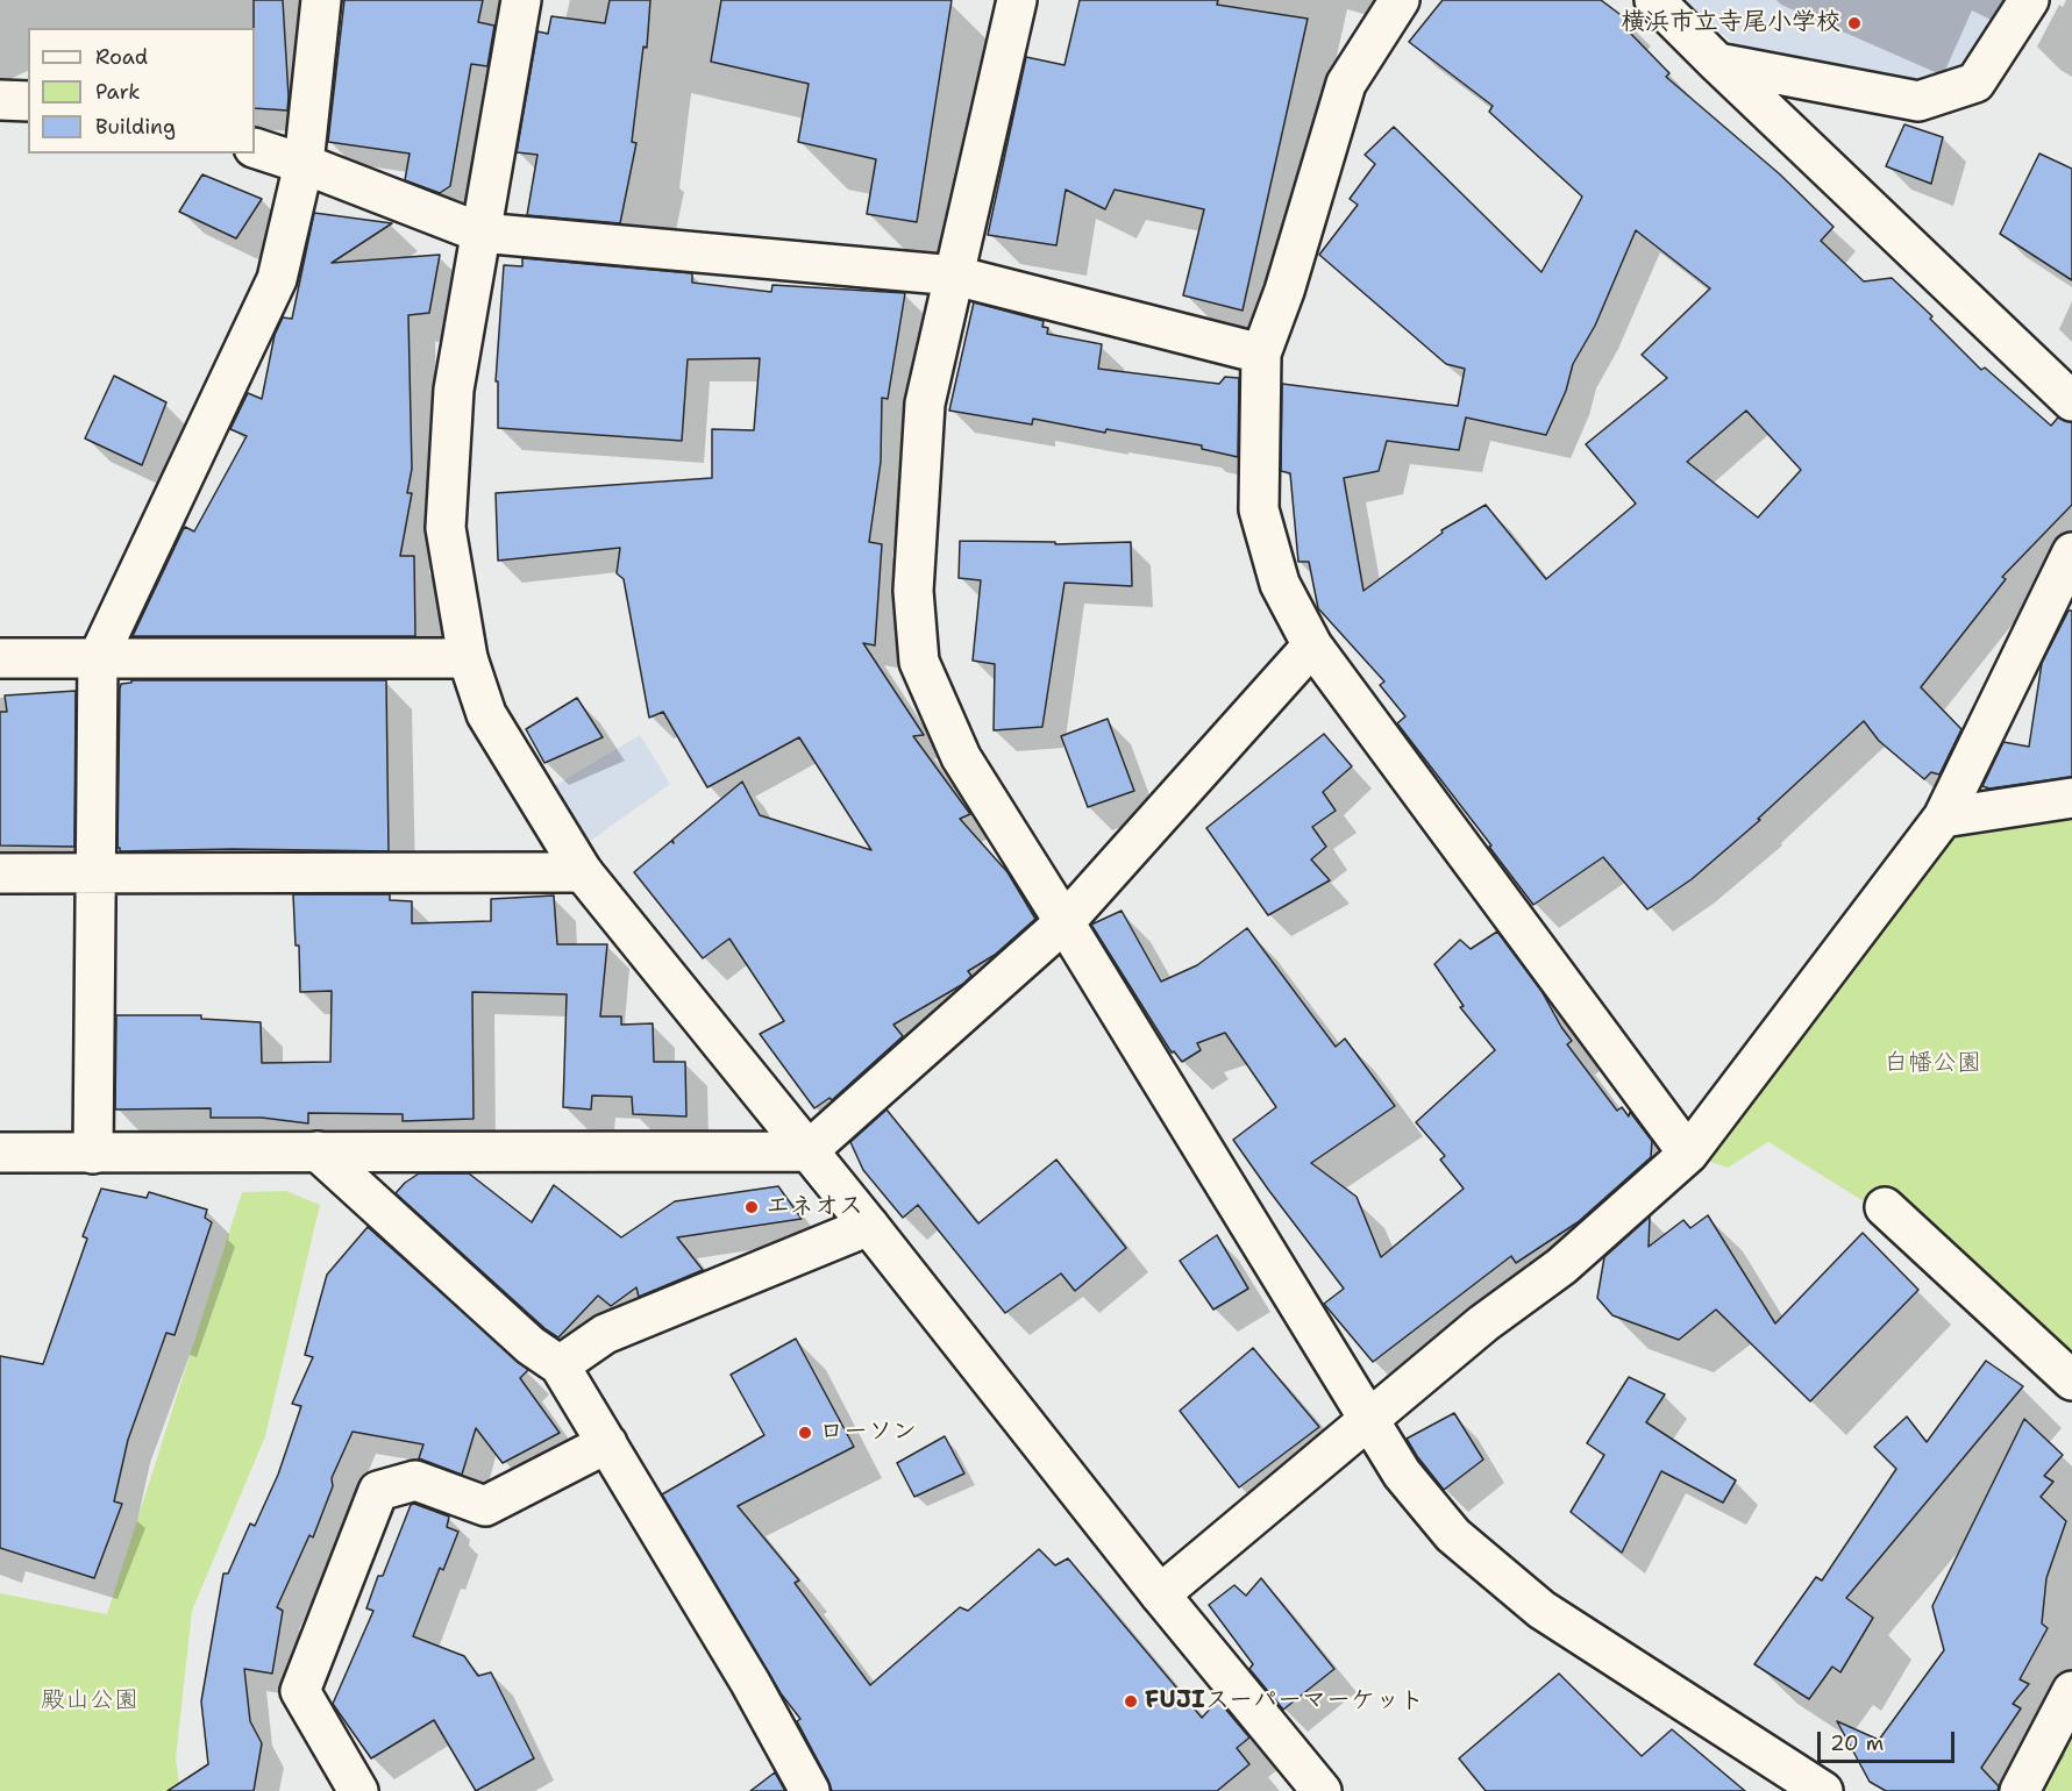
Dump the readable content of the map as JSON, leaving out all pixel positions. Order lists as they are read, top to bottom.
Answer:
{
  "parks": ["白幡公園", "殿山公園"],
  "places": [
    "横浜市立寺尾小学校",
    "エネオス",
    "ローソン",
    "FUJIスーパーマーケット"
  ],
  "legend": ["Road", "Park", "Building"],
  "scale_bar": "20 m"
}
